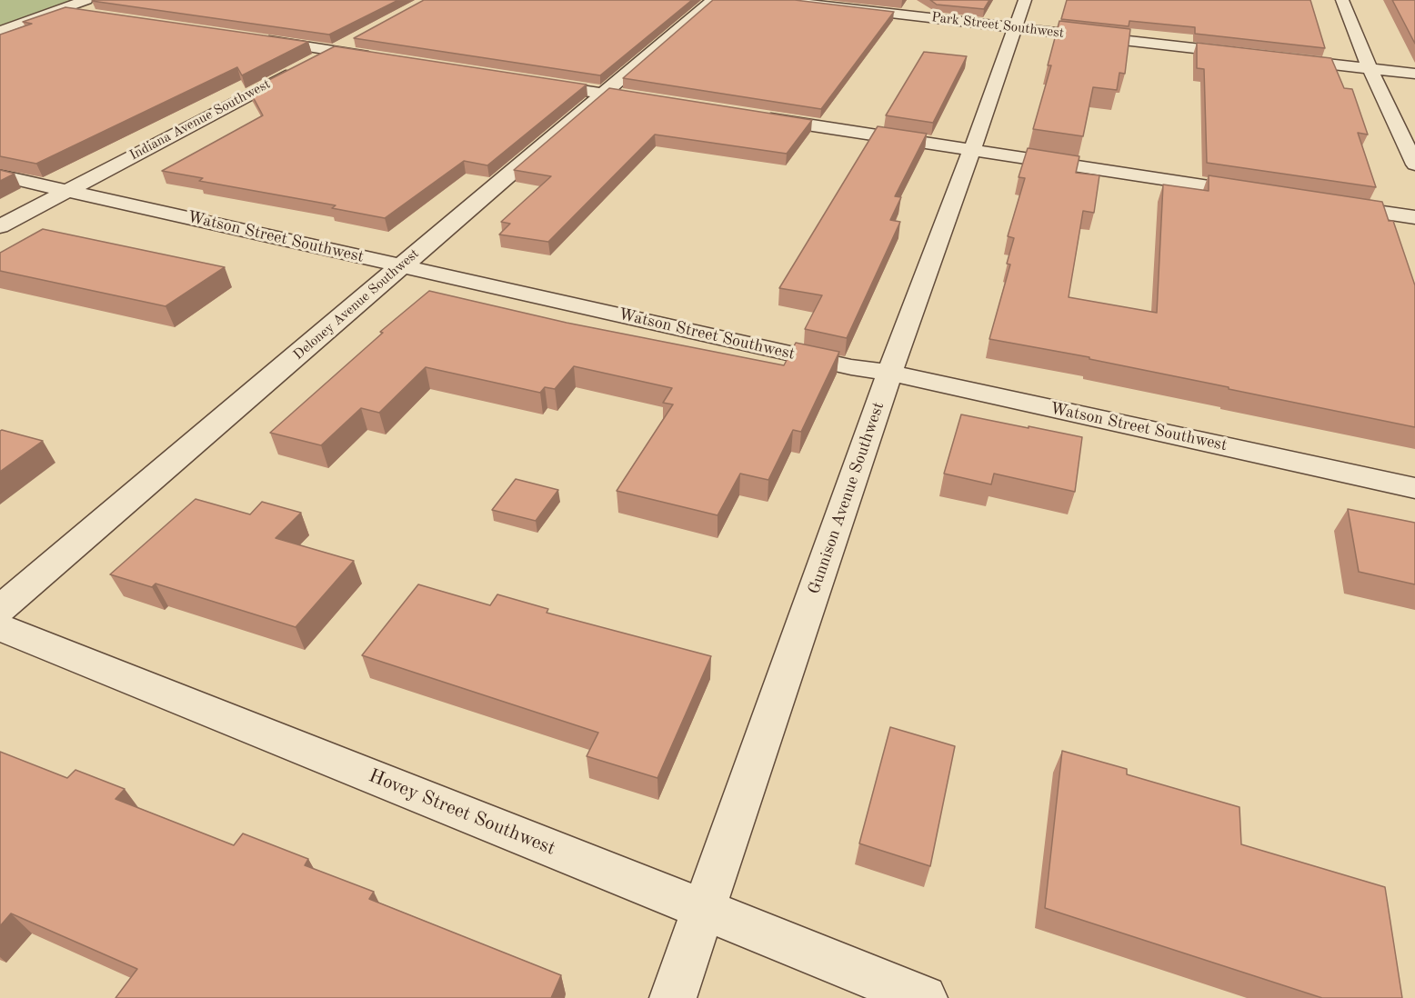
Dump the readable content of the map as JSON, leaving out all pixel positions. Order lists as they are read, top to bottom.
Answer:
{
  "streets": {
    "street": [
      "Park Street Southwest",
      "Indiana Avenue Southwest",
      "Watson Street Southwest",
      "Deloney Avenue Southwest",
      "Gunnison Avenue Southwest",
      "Hovey Street Southwest"
    ]
  },
  "crossings": [
    ["Park Street Southwest", "Gunnison Avenue Southwest"],
    ["Indiana Avenue Southwest", "Watson Street Southwest"],
    ["Watson Street Southwest", "Deloney Avenue Southwest"],
    ["Watson Street Southwest", "Gunnison Avenue Southwest"],
    ["Gunnison Avenue Southwest", "Hovey Street Southwest"]
  ]
}
